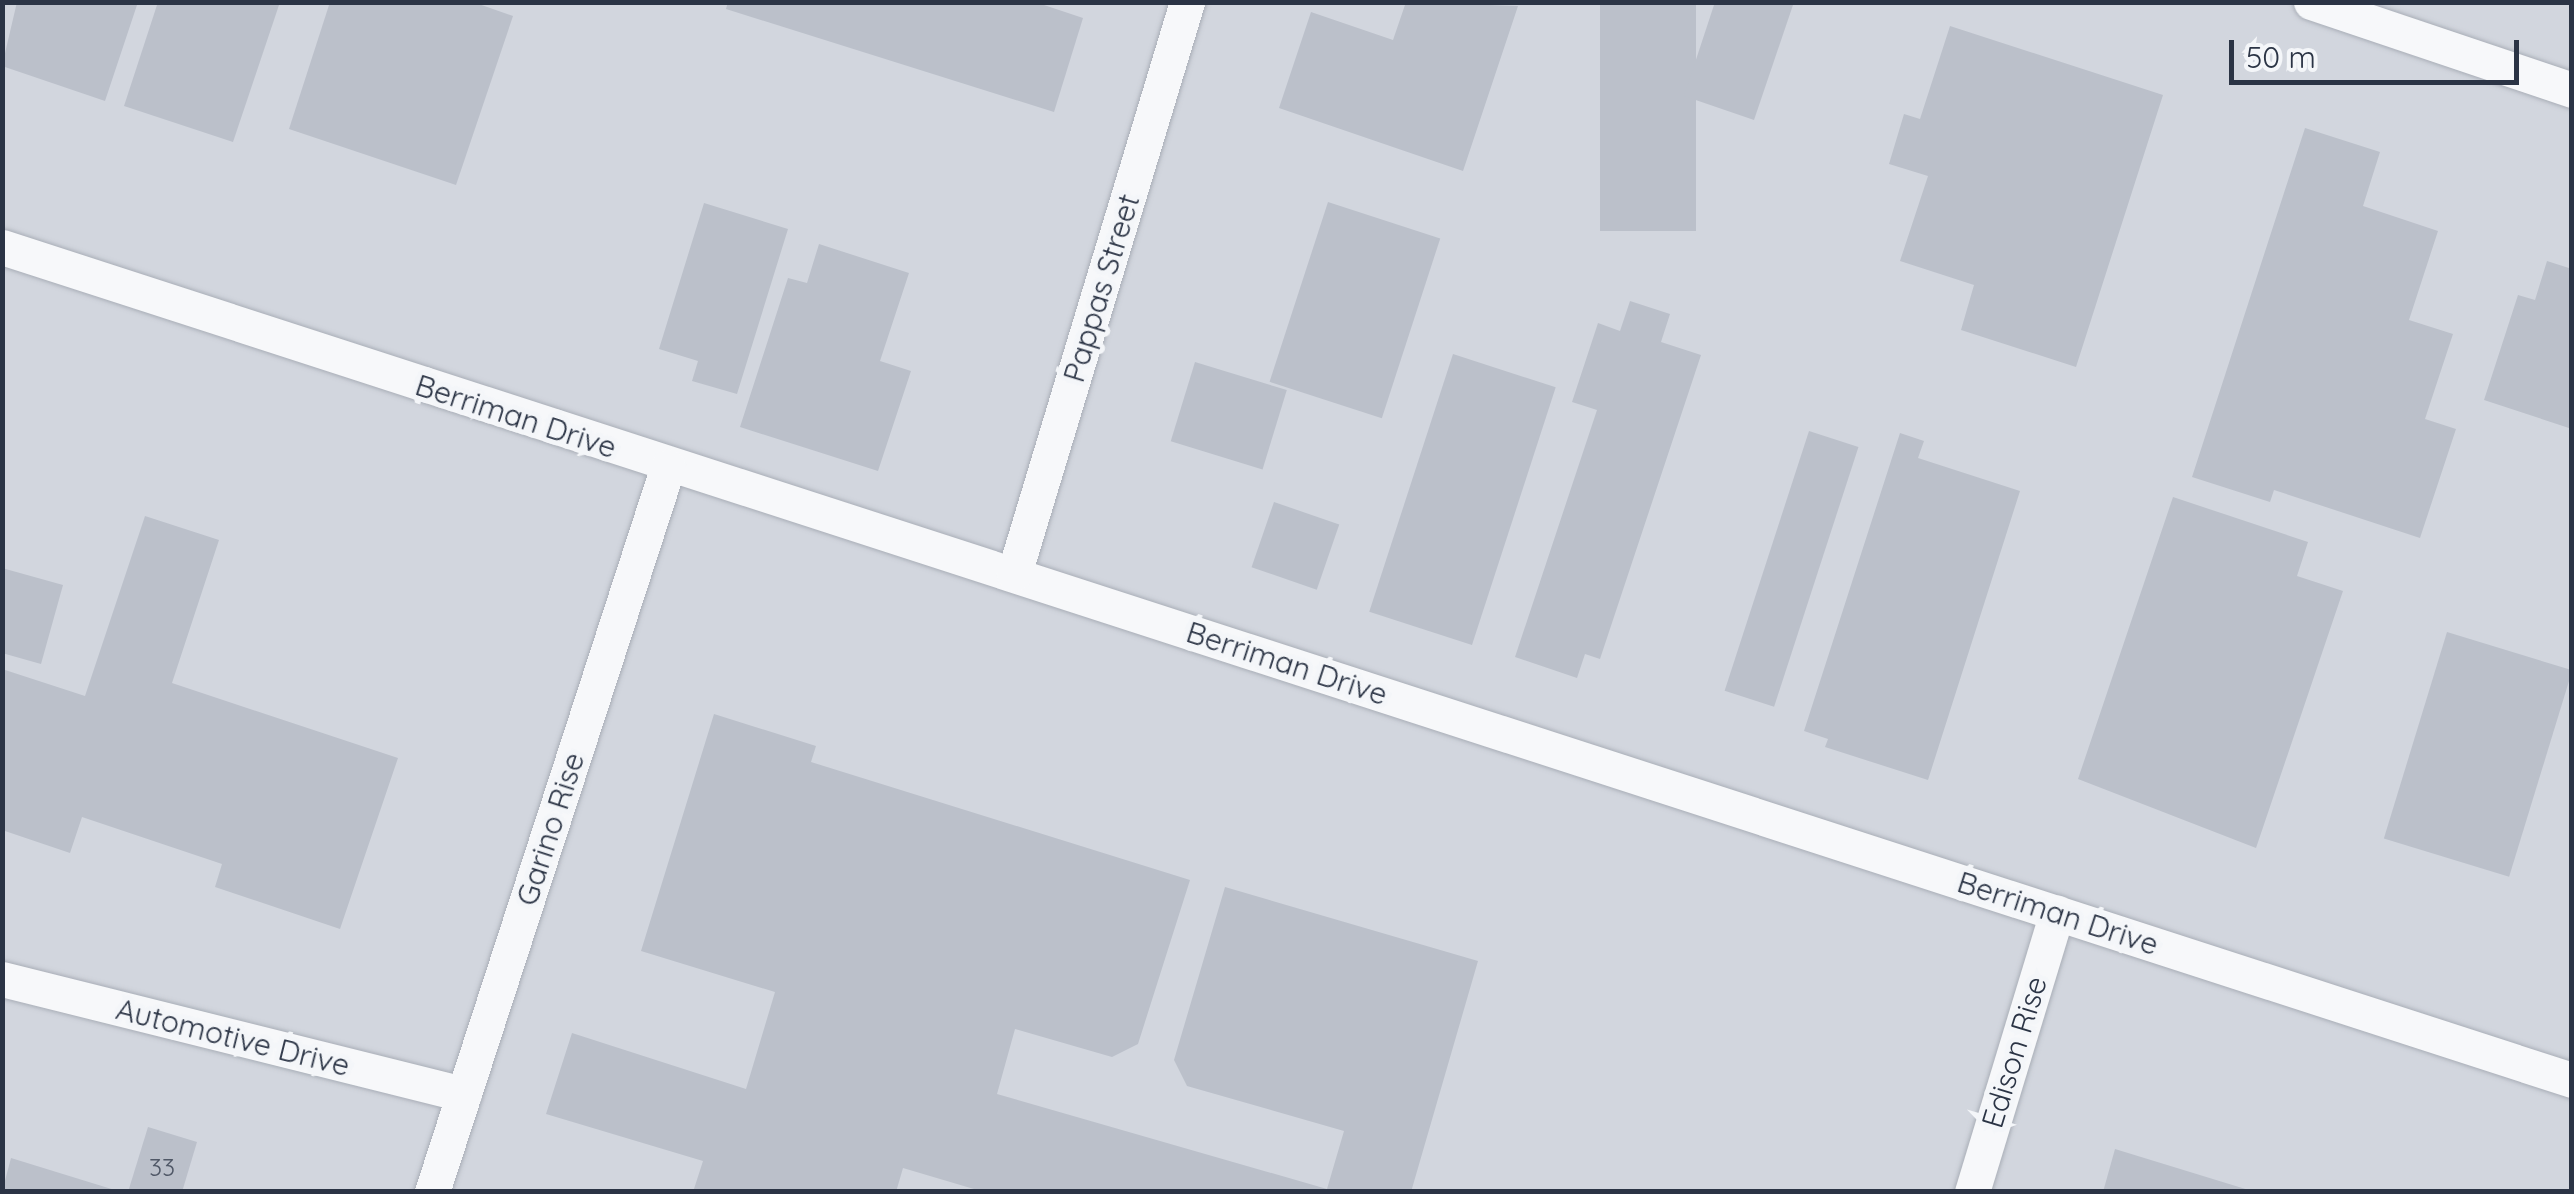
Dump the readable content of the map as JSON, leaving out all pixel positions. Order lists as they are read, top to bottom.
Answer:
{
  "streets": {
    "street": [
      "Pappas Street",
      "Berriman Drive",
      "Garino Rise",
      "Automotive Drive",
      "Edison Rise"
    ]
  },
  "crossings": [
    ["Pappas Street", "Berriman Drive"],
    ["Berriman Drive", "Garino Rise"],
    ["Berriman Drive", "Edison Rise"],
    ["Garino Rise", "Automotive Drive"]
  ],
  "house_numbers": ["33"],
  "scale_bar": "50 m"
}
